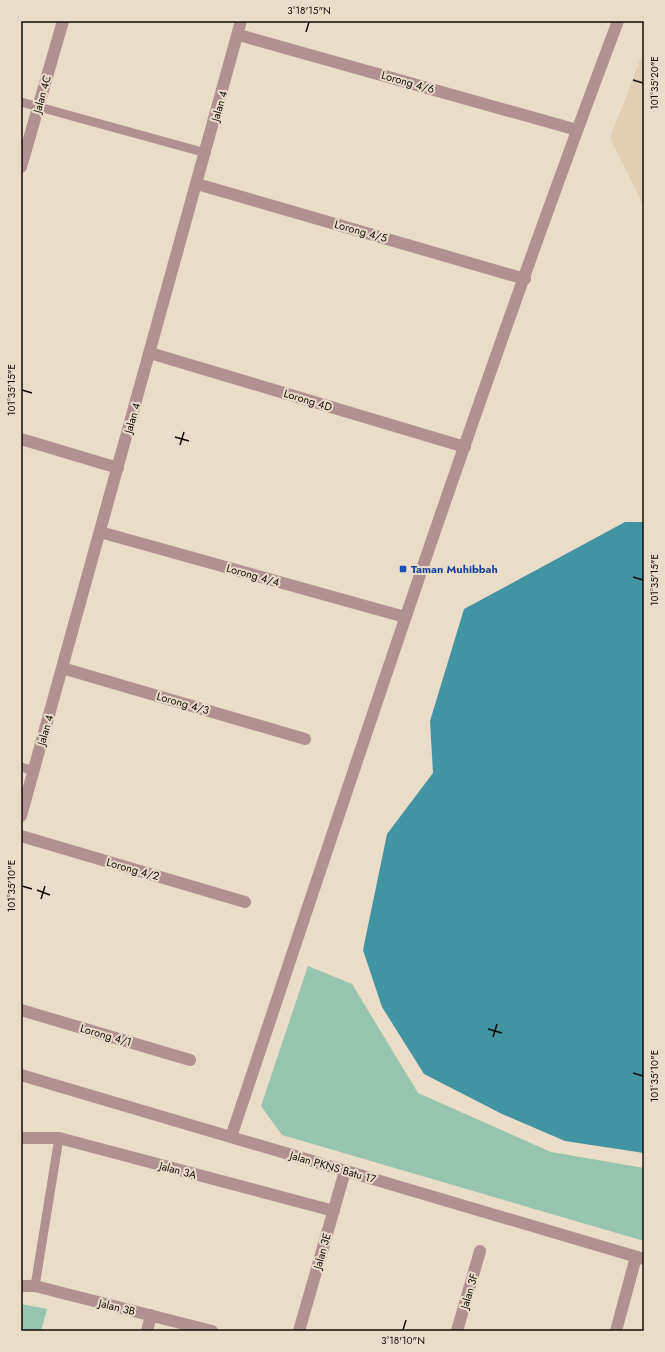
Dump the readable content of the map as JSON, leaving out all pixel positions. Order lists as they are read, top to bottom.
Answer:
{
  "streets": {
    "street": [
      "Lorong 4/6",
      "Jalan 4C",
      "Jalan 4",
      "Lorong 4/5",
      "Lorong 4D",
      "Lorong 4/4",
      "Lorong 4/3",
      "Lorong 4/2",
      "Lorong 4/1",
      "Jalan PKNS Batu 17",
      "Jalan 3A",
      "Jalan 3E",
      "Jalan 3F",
      "Jalan 3B"
    ]
  },
  "crossings": [
    ["Lorong 4/6", "Jalan 4"],
    ["Jalan 4", "Lorong 4/5"],
    ["Jalan 4", "Lorong 4D"],
    ["Jalan 4", "Lorong 4/4"],
    ["Jalan 4", "Lorong 4/3"],
    ["Jalan PKNS Batu 17", "Jalan 3E"],
    ["Jalan 3A", "Jalan 3E"]
  ],
  "places": {
    "transit": ["Taman Muhibbah"]
  },
  "coordinates": [
    "3°18'15\"N",
    "101°35'20\"E",
    "101°35'15\"E",
    "101°35'10\"E",
    "3°18'10\"N"
  ]
}
